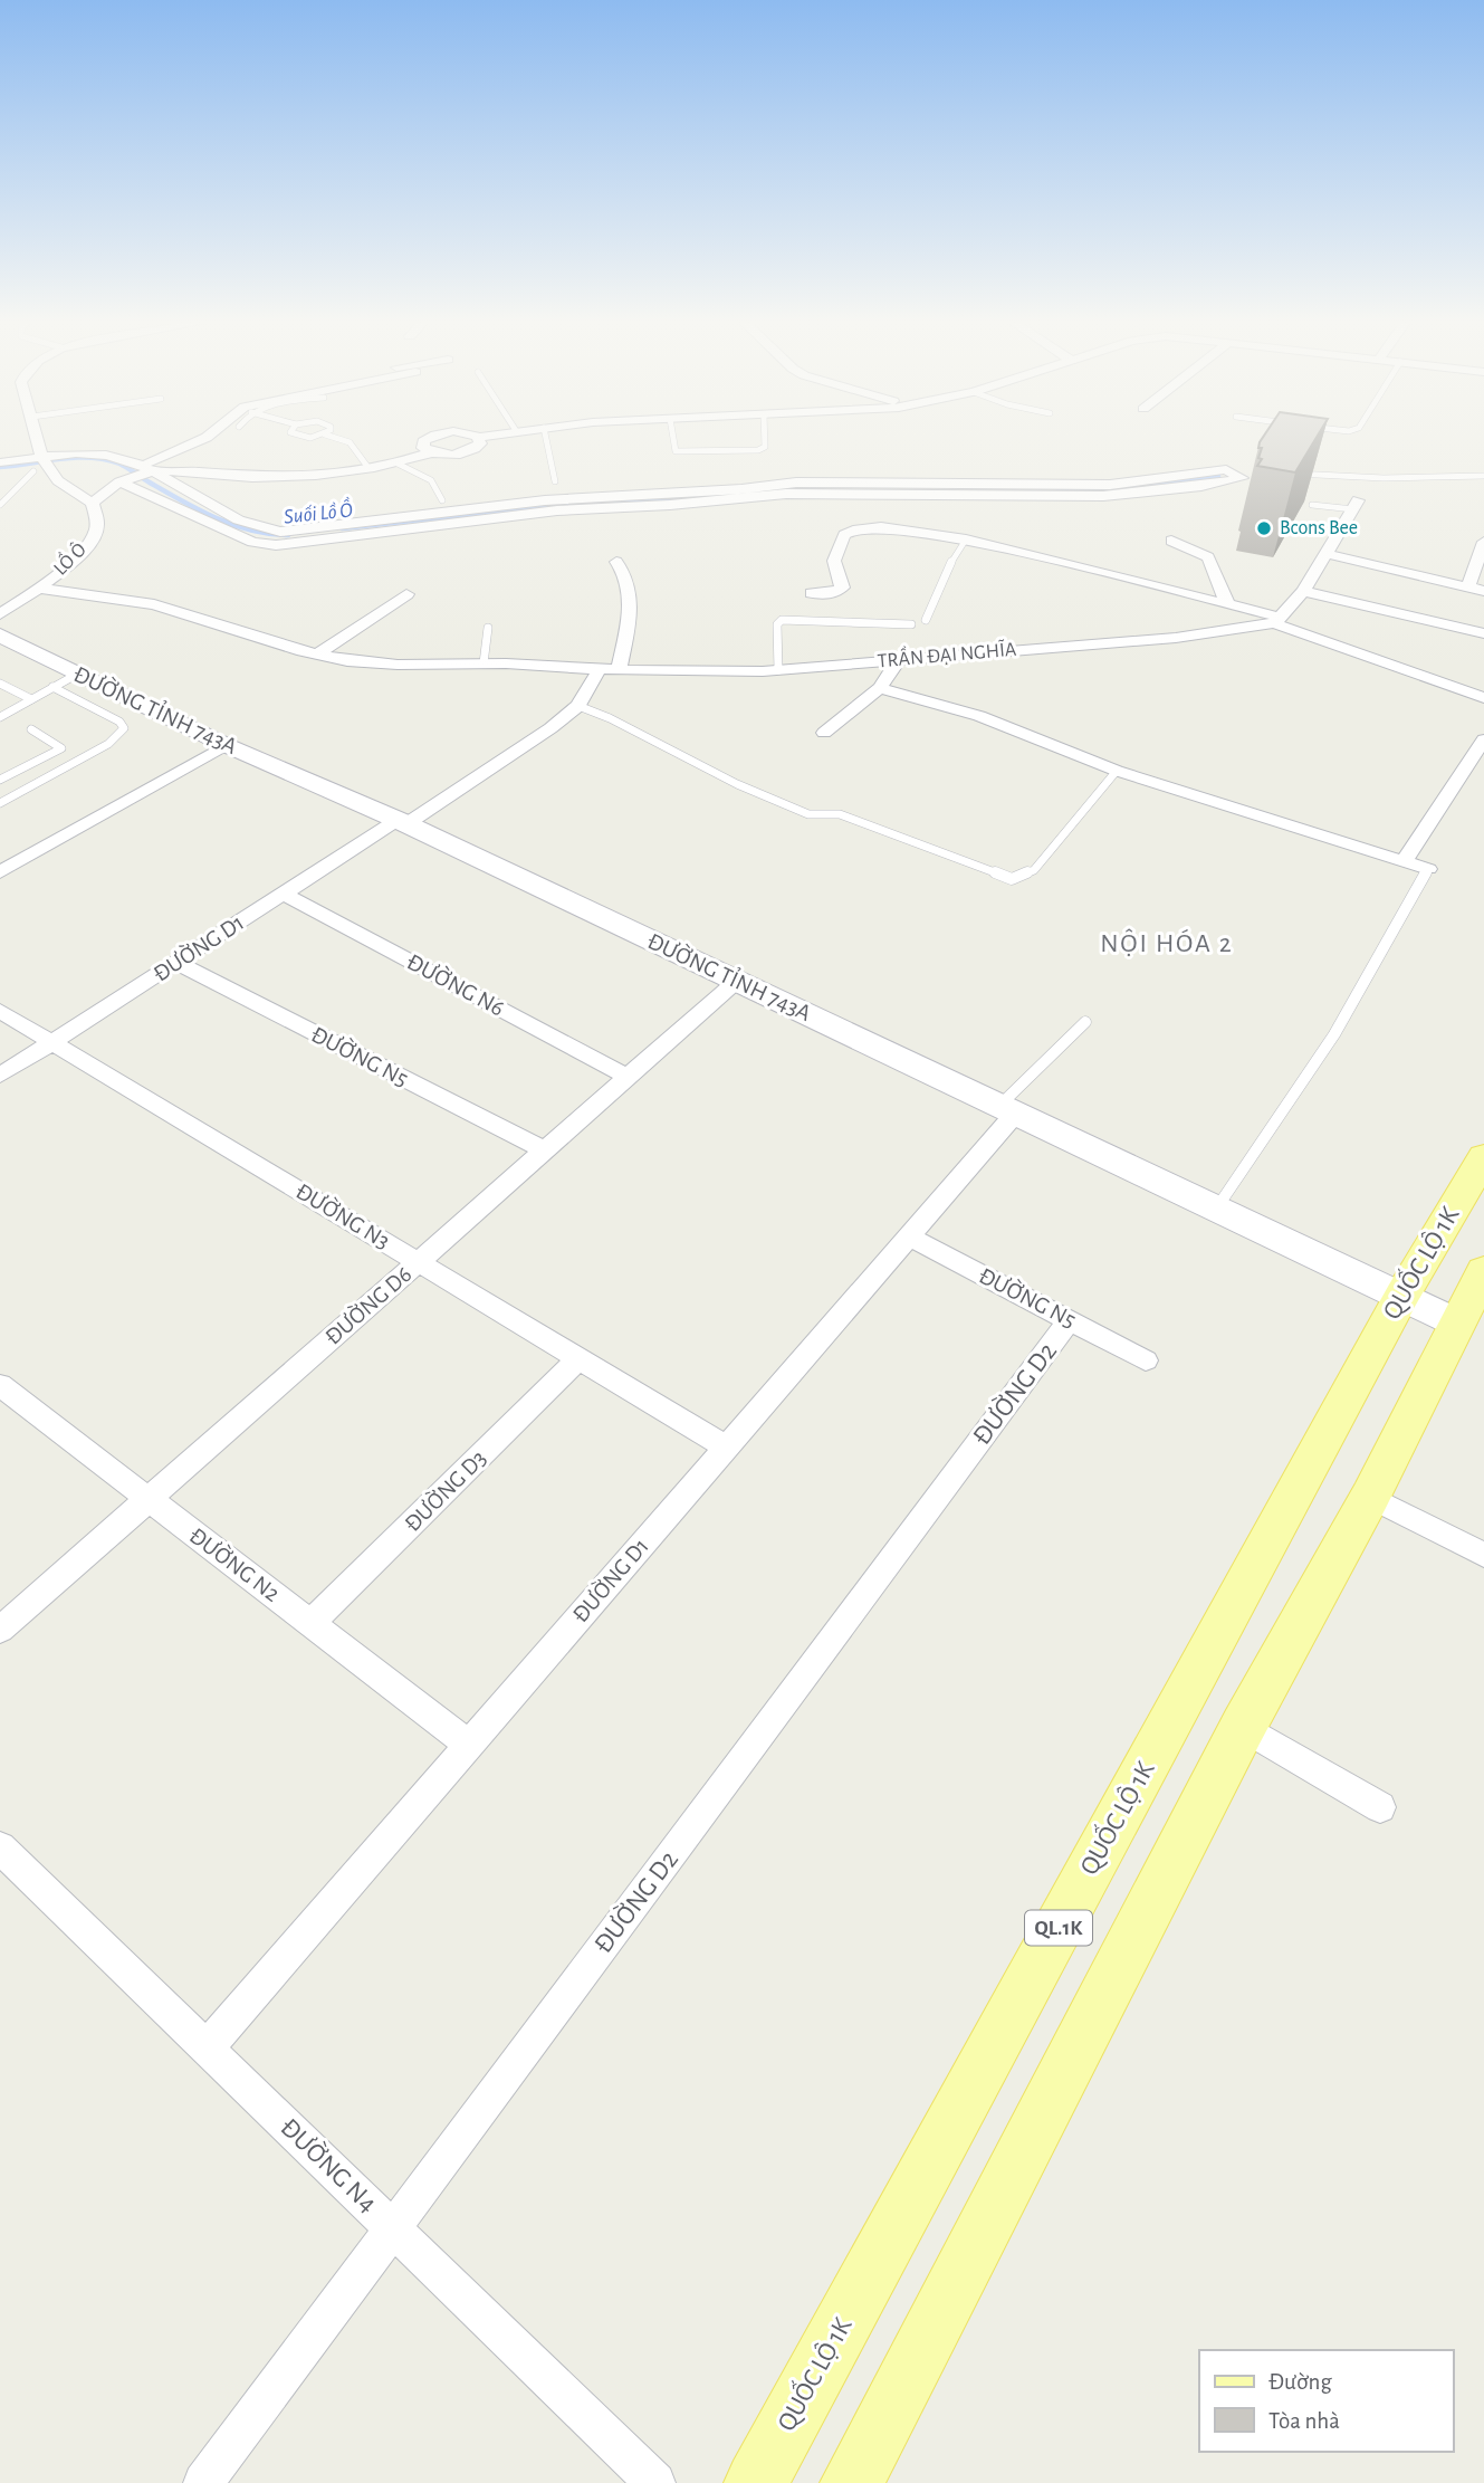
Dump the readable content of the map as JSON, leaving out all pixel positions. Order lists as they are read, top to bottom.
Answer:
{
  "streets": {
    "main road": ["ĐƯỜNG TỈNH 743A", "QUỐC LỘ 1K", "QL.1K"],
    "street": [
      "LỒ Ô",
      "TRẦN ĐẠI NGHĨA",
      "ĐƯỜNG D1",
      "ĐƯỜNG N6",
      "ĐƯỜNG N5",
      "ĐƯỜNG N3",
      "ĐƯỜNG D6",
      "ĐƯỜNG D2",
      "ĐƯỜNG D3",
      "ĐƯỜNG N2",
      "ĐƯỜNG N4"
    ]
  },
  "crossings": [
    ["LỒ Ô", "TRẦN ĐẠI NGHĨA"],
    ["ĐƯỜNG TỈNH 743A", "ĐƯỜNG D1"],
    ["ĐƯỜNG TỈNH 743A", "QUỐC LỘ 1K"],
    ["ĐƯỜNG TỈNH 743A", "ĐƯỜNG D6"],
    ["ĐƯỜNG TỈNH 743A", "QL.1K"],
    ["ĐƯỜNG D1", "ĐƯỜNG N6"],
    ["ĐƯỜNG D1", "ĐƯỜNG N5"],
    ["ĐƯỜNG D1", "ĐƯỜNG N3"],
    ["ĐƯỜNG D1", "ĐƯỜNG N2"],
    ["ĐƯỜNG D1", "ĐƯỜNG N4"],
    ["ĐƯỜNG N6", "ĐƯỜNG D6"],
    ["ĐƯỜNG N5", "ĐƯỜNG D6"],
    ["ĐƯỜNG N5", "ĐƯỜNG D2"],
    ["ĐƯỜNG N3", "ĐƯỜNG D6"],
    ["ĐƯỜNG N3", "ĐƯỜNG D3"],
    ["ĐƯỜNG D6", "ĐƯỜNG N2"],
    ["ĐƯỜNG D2", "ĐƯỜNG N4"],
    ["ĐƯỜNG D3", "ĐƯỜNG N2"]
  ],
  "districts": ["NỘI HÓA 2"],
  "water": ["Suối Lồ Ồ"],
  "places": ["Bcons Bee"],
  "legend": ["Đường", "Tòa nhà"]
}
